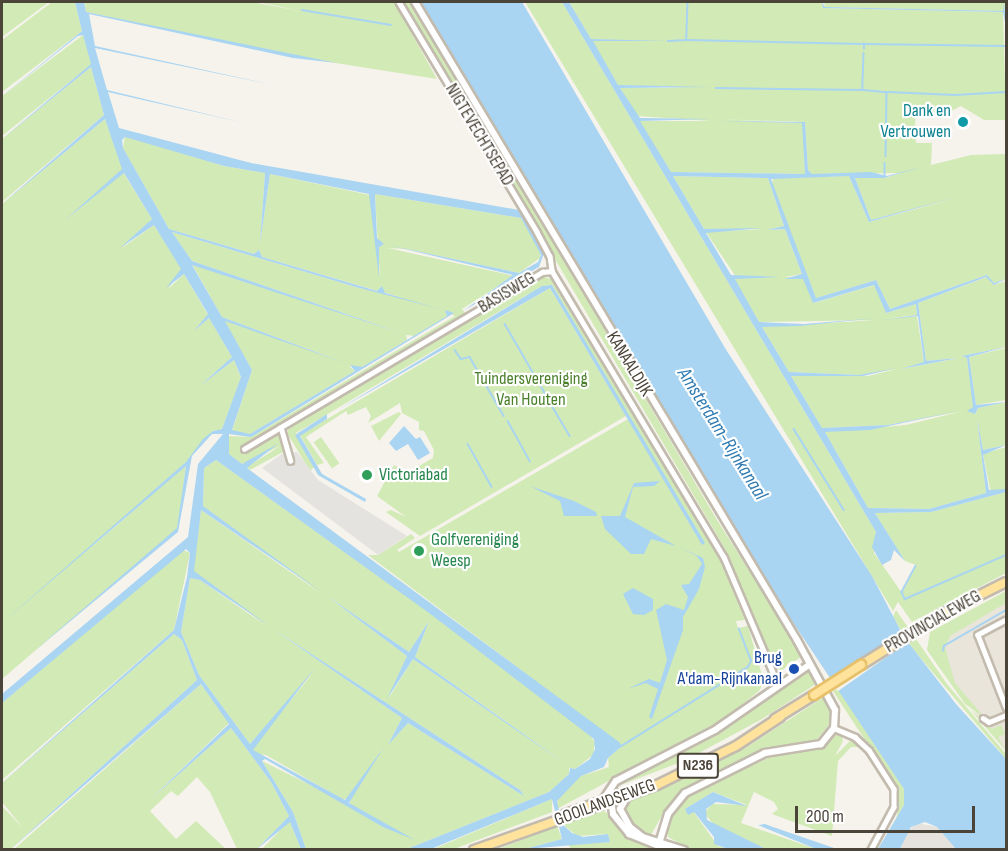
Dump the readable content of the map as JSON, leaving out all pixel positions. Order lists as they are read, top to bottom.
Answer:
{
  "streets": {
    "main road": ["PROVINCIALEWEG", "N236", "GOOILANDSEWEG"],
    "street": ["NIGTEVECHTSEPAD", "BASISWEG", "KANAALDIJK"]
  },
  "crossings": [
    ["NIGTEVECHTSEPAD", "BASISWEG"],
    ["PROVINCIALEWEG", "GOOILANDSEWEG"]
  ],
  "water": ["Amsterdam-Rijnkanaal"],
  "parks": ["Tuindersvereniging Van Houten"],
  "places": [
    "Dank en Vertrouwen",
    "Victoriabad",
    "Golfvereniging Weesp",
    "Brug A'dam-Rijnkanaal"
  ],
  "scale_bar": "200 m"
}
